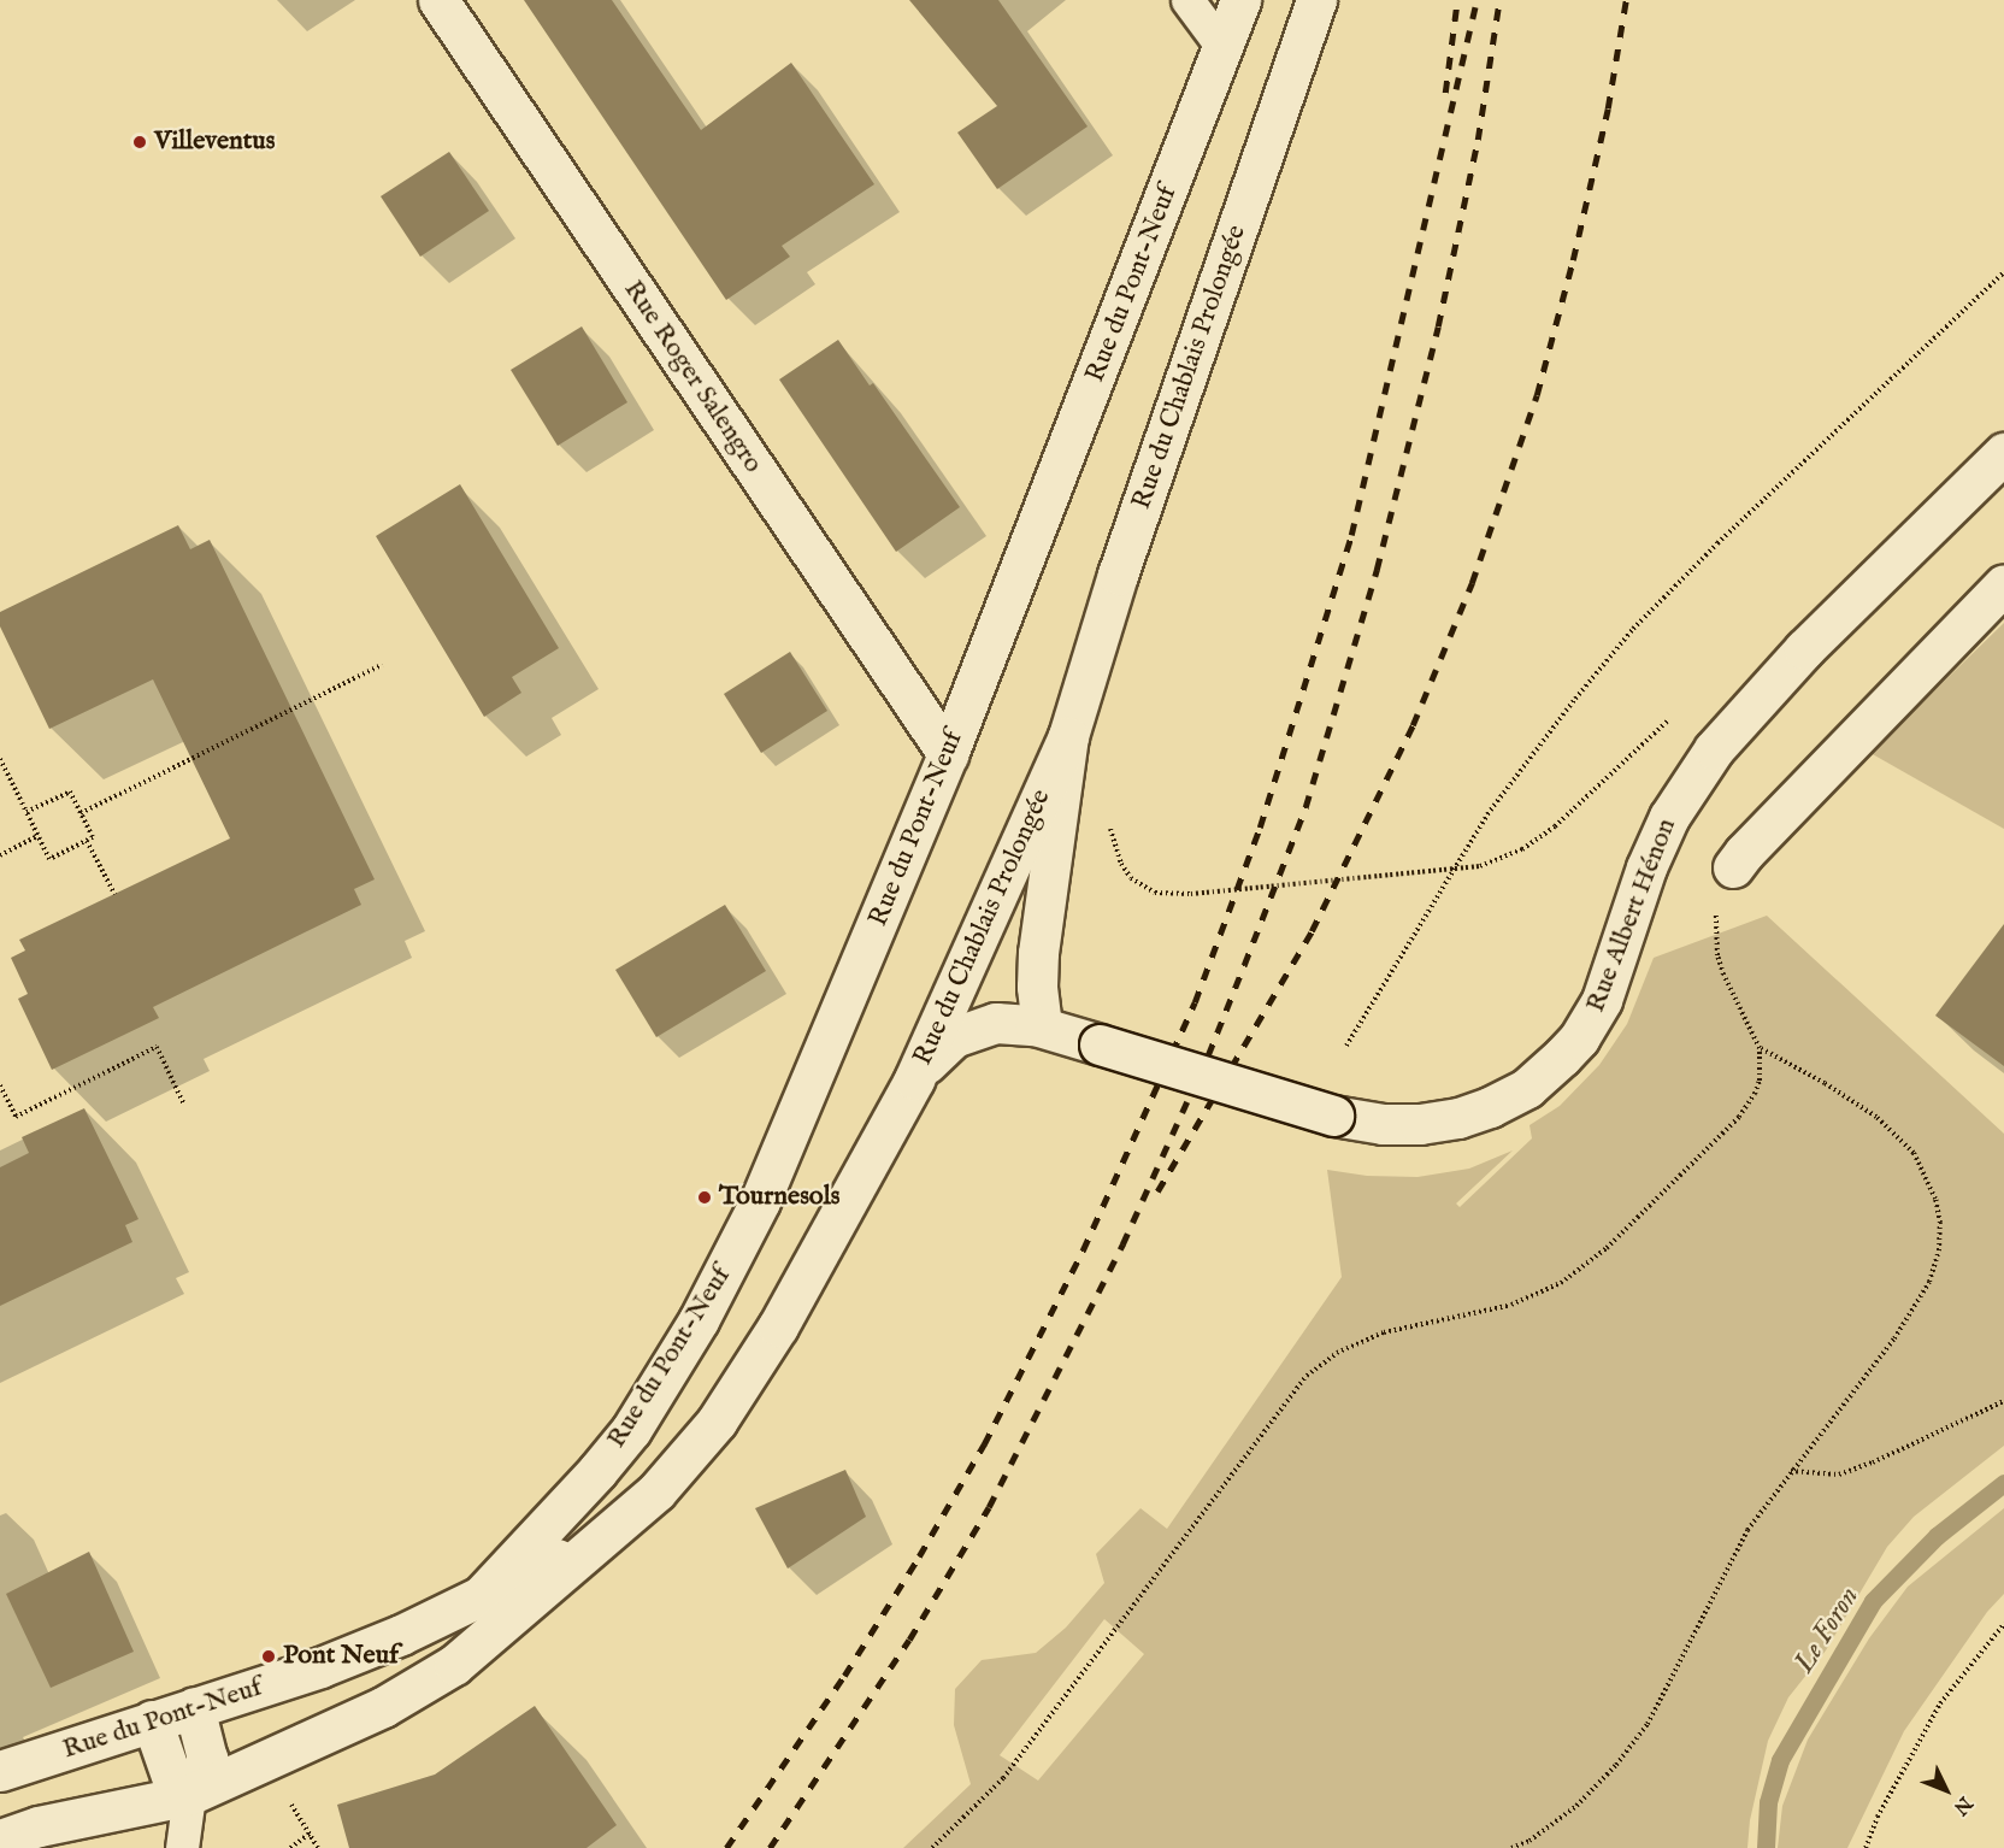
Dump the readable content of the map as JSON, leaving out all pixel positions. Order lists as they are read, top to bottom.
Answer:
{
  "streets": {
    "street": [
      "Rue du Pont-Neuf",
      "Rue du Chablais Prolongée",
      "Rue Roger Salengro",
      "Rue Albert Hénon"
    ]
  },
  "crossings": [
    ["Rue du Pont-Neuf", "Rue du Chablais Prolongée"],
    ["Rue du Pont-Neuf", "Rue Roger Salengro"],
    ["Rue du Pont-Neuf", "Rue Albert Hénon"],
    ["Rue du Chablais Prolongée", "Rue Albert Hénon"]
  ],
  "water": ["Le Foron"],
  "places": ["Villeventus", "Tournesols", "Pont Neuf"],
  "north": "bottom right"
}
